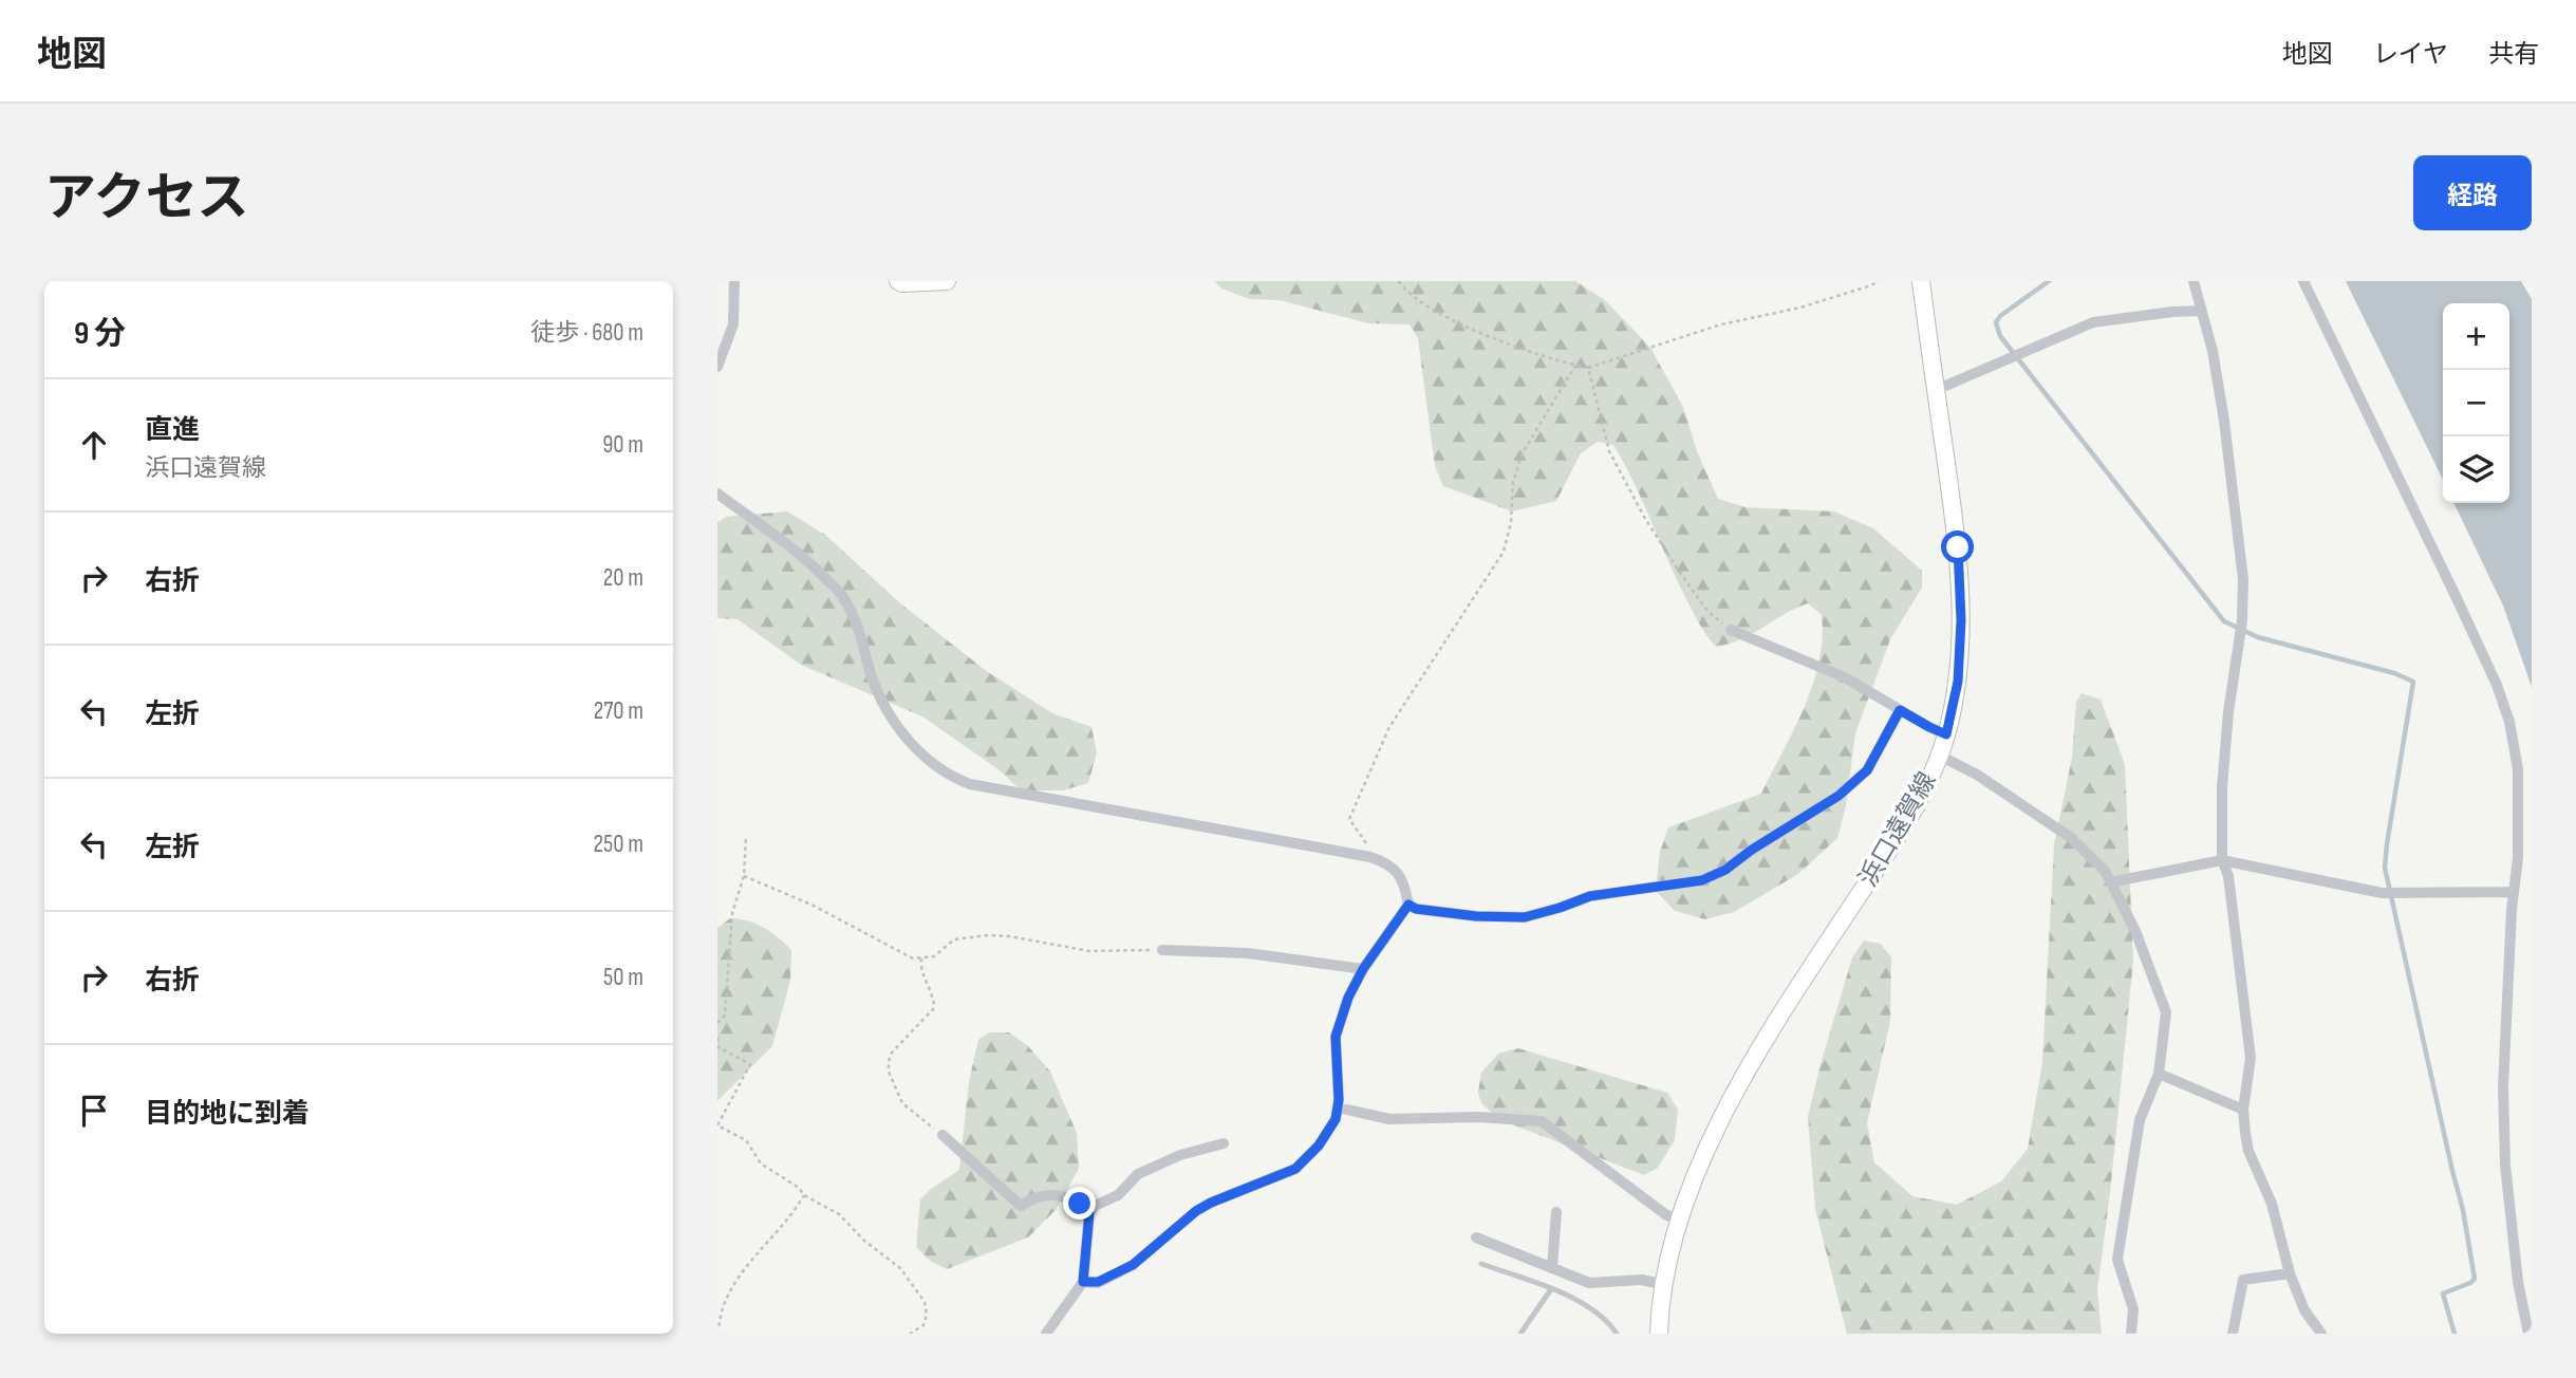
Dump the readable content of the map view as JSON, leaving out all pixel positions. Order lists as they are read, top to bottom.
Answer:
{
  "streets": {
    "main road": ["浜口遠賀線"]
  },
  "page": {
    "header": "地図",
    "nav": ["地図", "レイヤ", "共有"],
    "title": "アクセス",
    "buttons": "経路",
    "heading": ["9 分", "徒歩 · 680 m"],
    "map_buttons": ["+", "−"],
    "list": [
      ["直進", "浜口遠賀線", "90 m"],
      ["右折", "20 m"],
      ["左折", "270 m"],
      ["左折", "250 m"],
      ["右折", "50 m"],
      "目的地に到着"
    ]
  }
}
